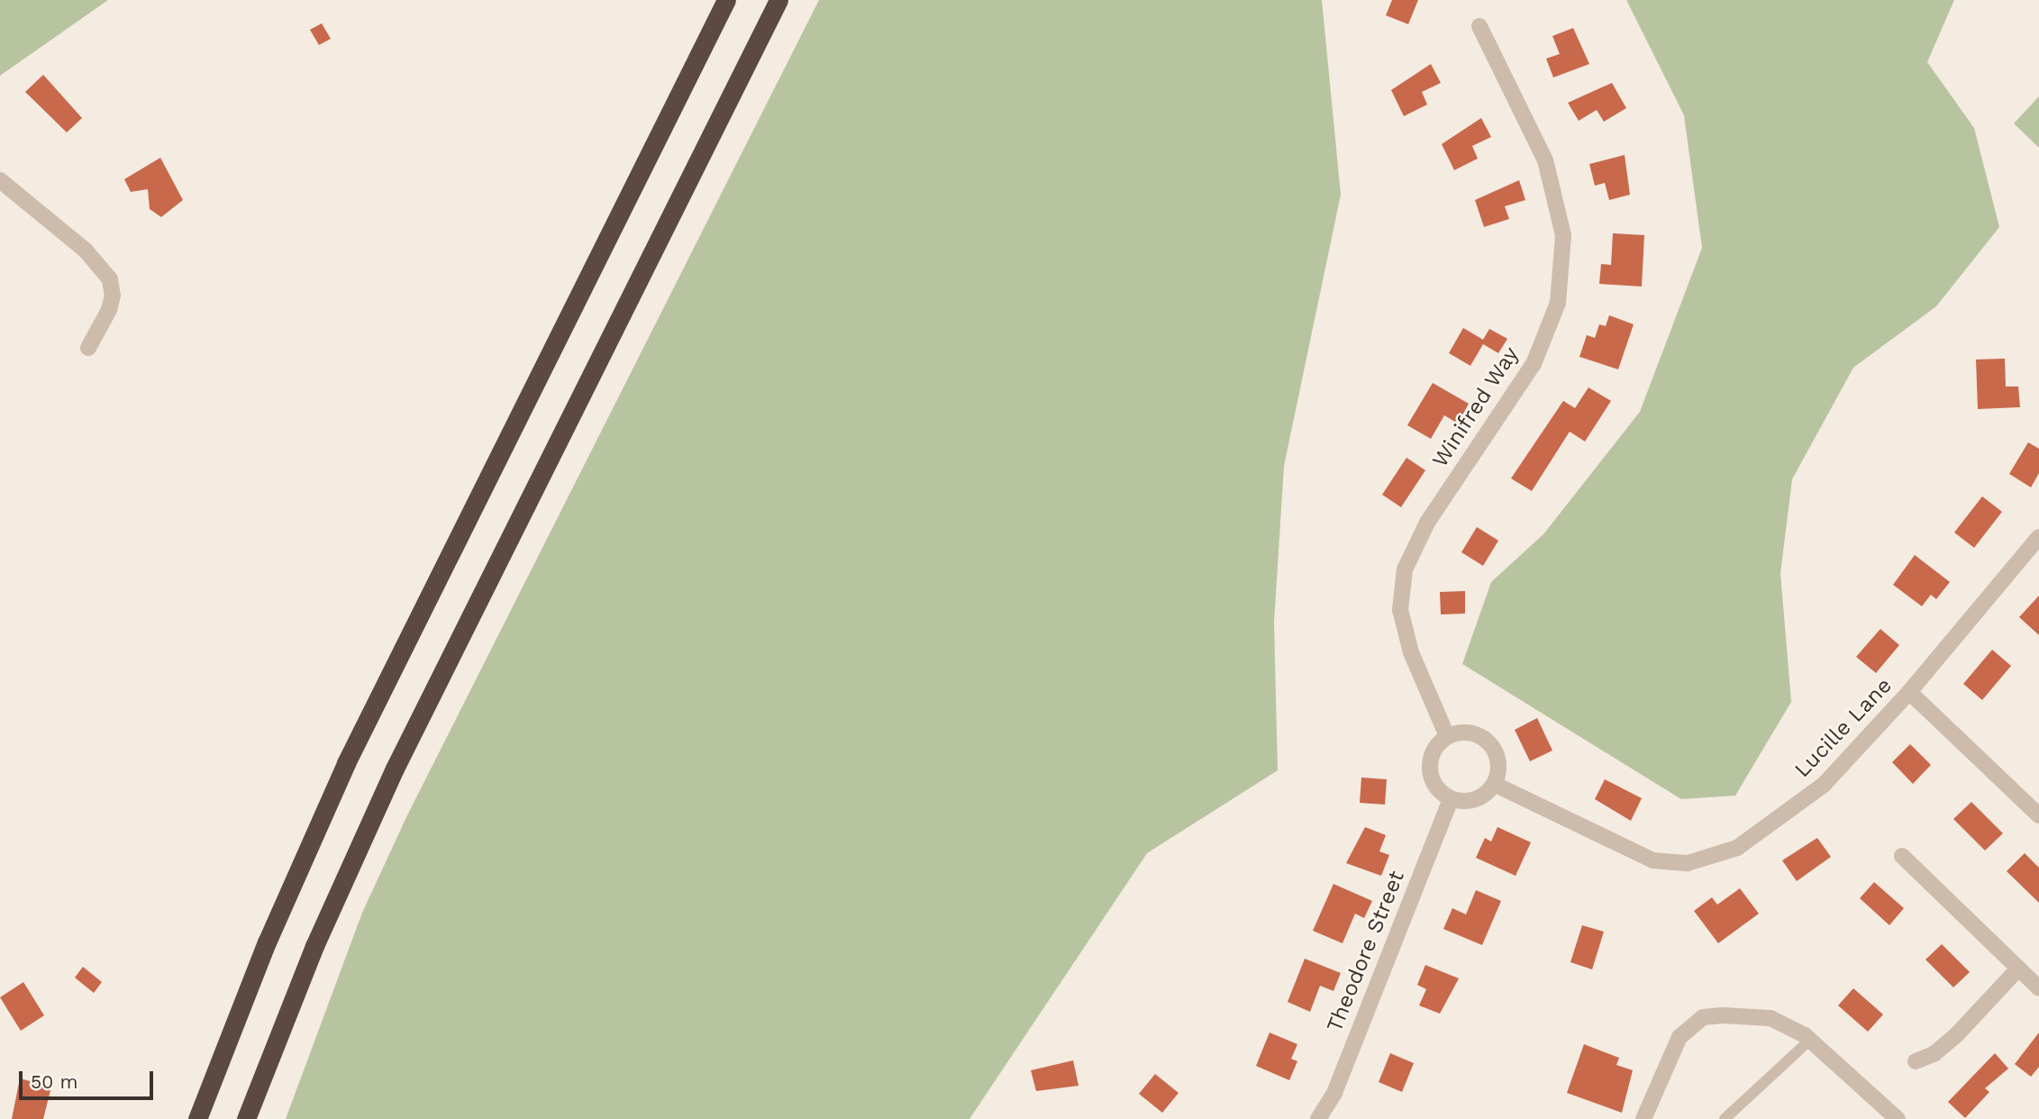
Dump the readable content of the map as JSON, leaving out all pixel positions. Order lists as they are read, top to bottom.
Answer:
{
  "streets": {
    "street": ["Winifred Way", "Lucille Lane", "Theodore Street"]
  },
  "crossings": [
    ["Winifred Way", "Lucille Lane"],
    ["Winifred Way", "Theodore Street"],
    ["Lucille Lane", "Theodore Street"]
  ],
  "scale_bar": "50 m"
}
